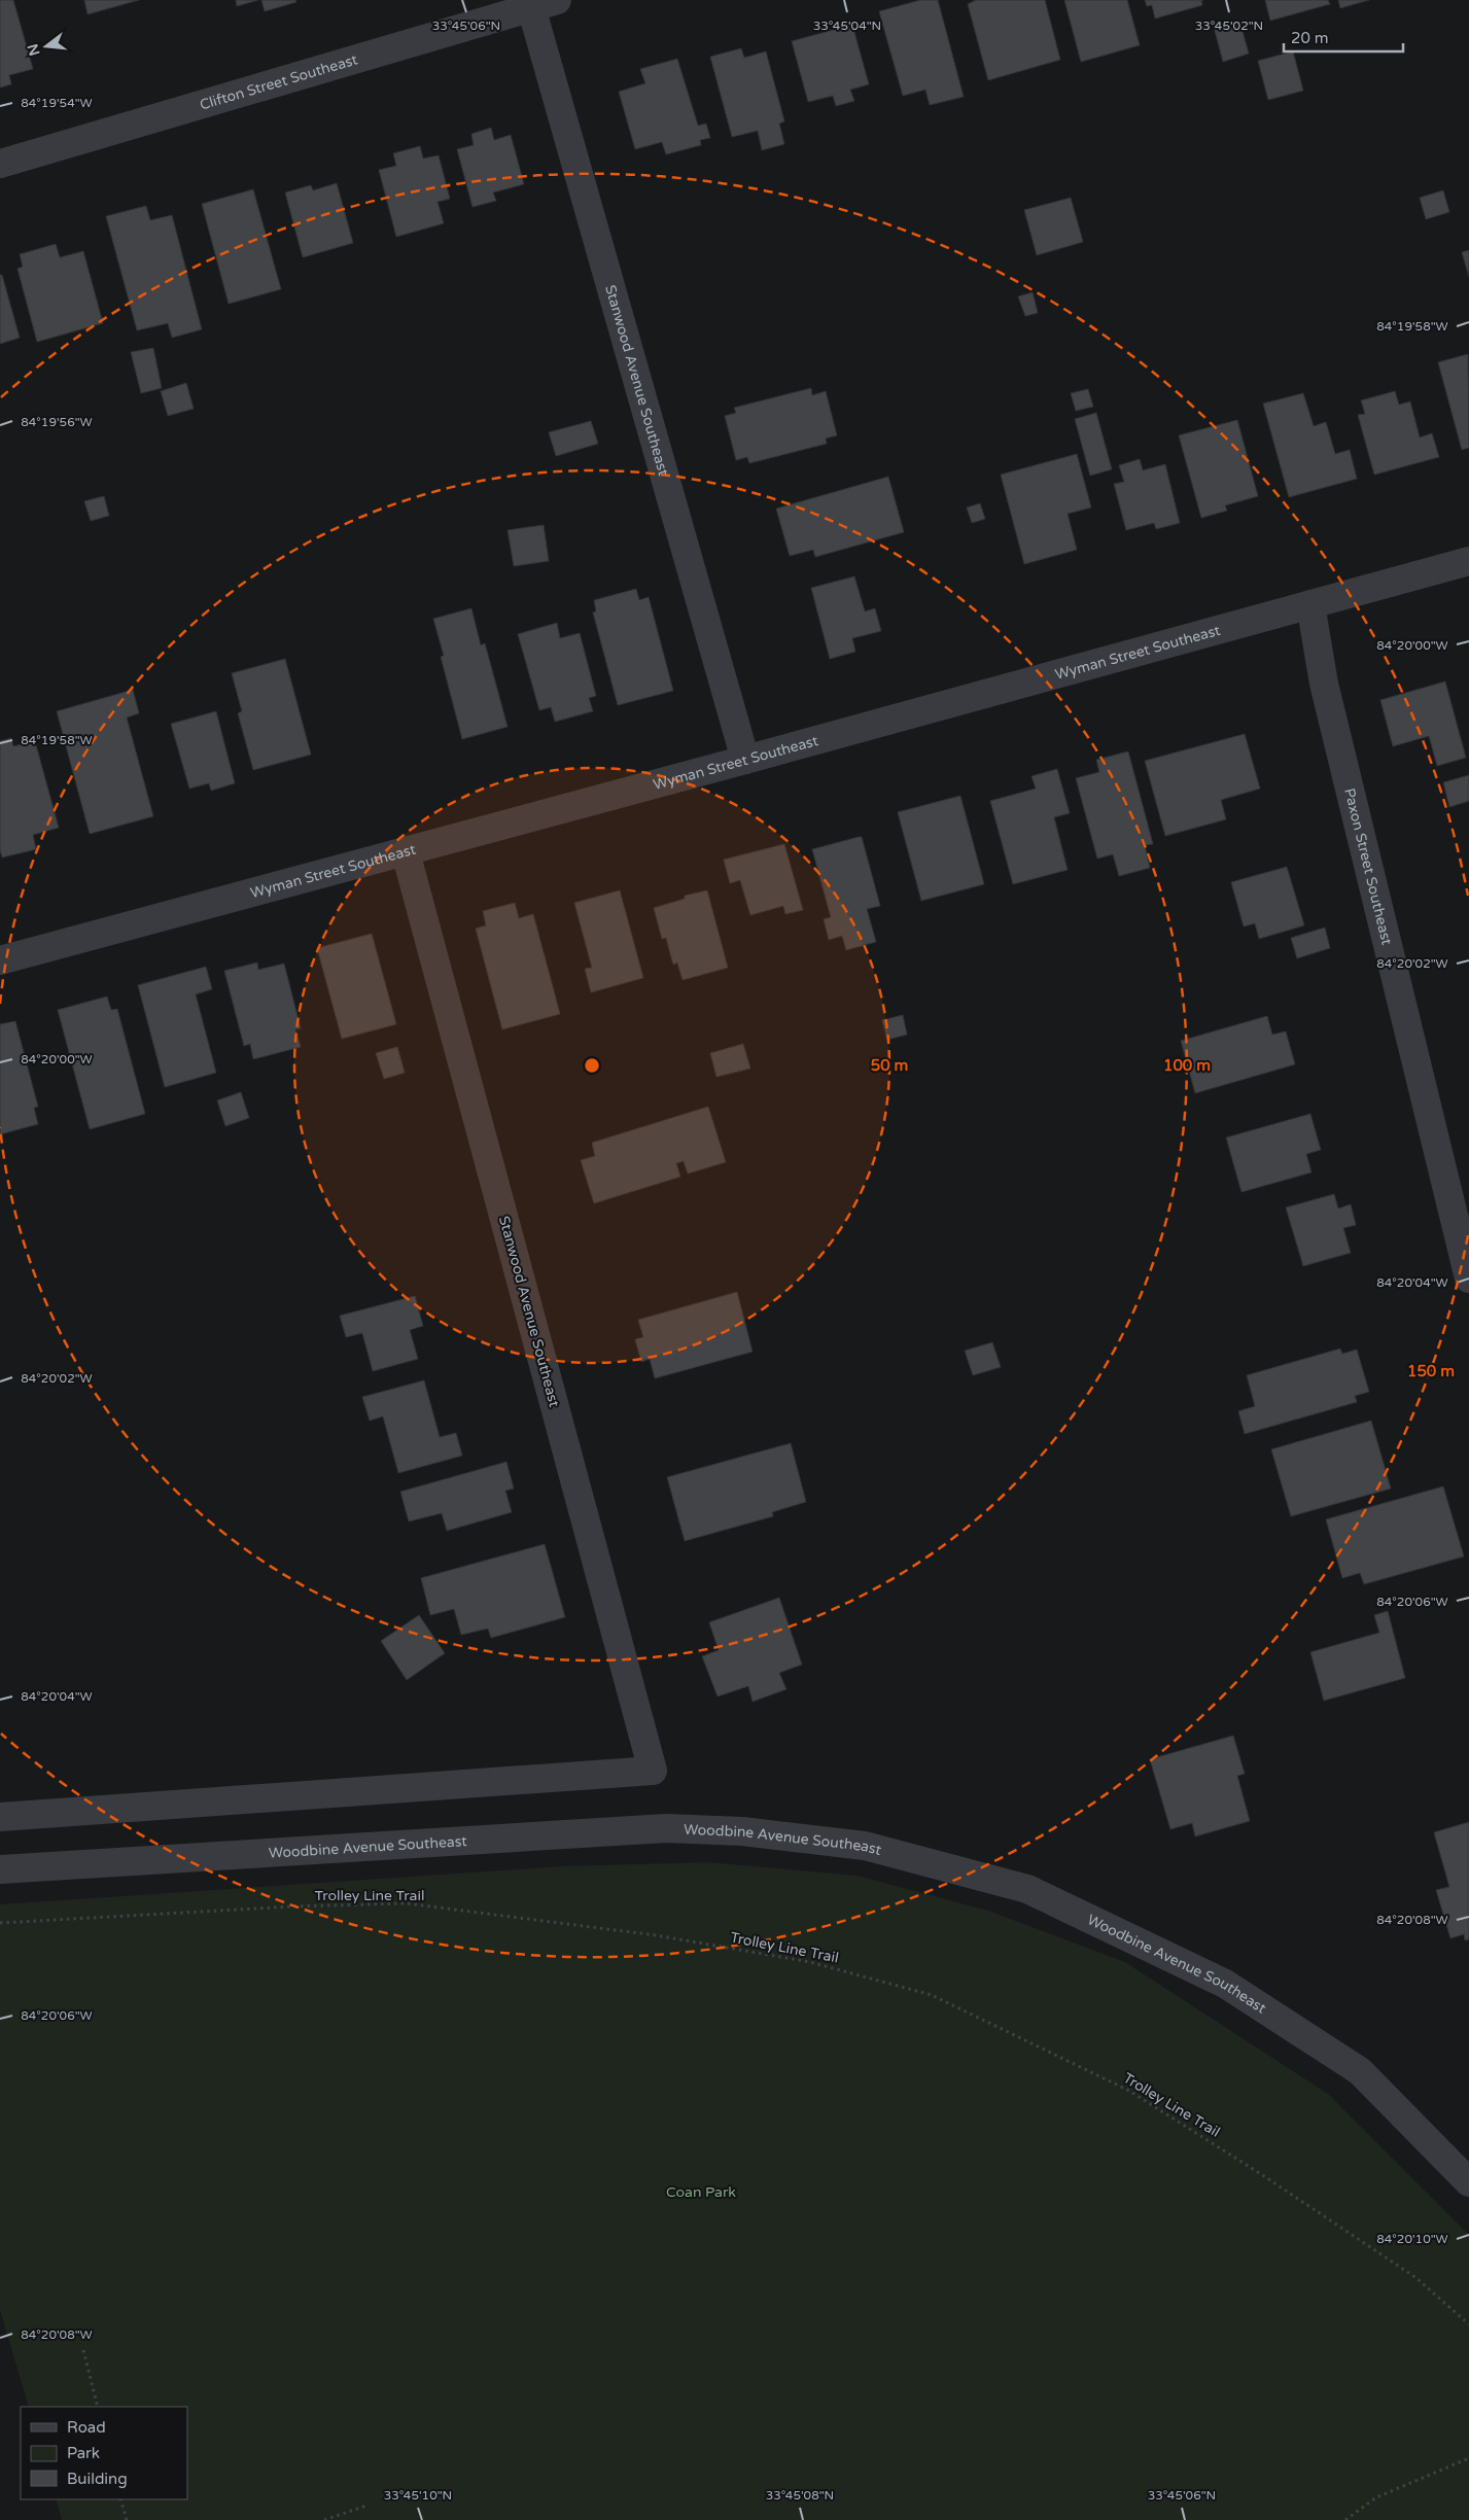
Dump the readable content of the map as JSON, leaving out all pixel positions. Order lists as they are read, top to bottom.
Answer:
{
  "streets": {
    "street": [
      "Clifton Street Southeast",
      "Stanwood Avenue Southeast",
      "Wyman Street Southeast",
      "Paxon Street Southeast",
      "Woodbine Avenue Southeast"
    ],
    "path": ["Trolley Line Trail"]
  },
  "crossings": [
    ["Clifton Street Southeast", "Stanwood Avenue Southeast"],
    ["Stanwood Avenue Southeast", "Wyman Street Southeast"],
    ["Wyman Street Southeast", "Paxon Street Southeast"]
  ],
  "parks": ["Coan Park"],
  "legend": ["Road", "Park", "Building"],
  "scale_bar": "20 m",
  "north": "left",
  "coordinates": [
    "33°45'06\"N",
    "33°45'04\"N",
    "33°45'02\"N",
    "84°19'54\"W",
    "84°19'58\"W",
    "84°19'56\"W",
    "84°20'00\"W",
    "84°20'02\"W",
    "84°20'04\"W",
    "84°20'06\"W",
    "84°20'08\"W",
    "84°20'10\"W",
    "33°45'10\"N",
    "33°45'08\"N"
  ],
  "rings": ["50 m", "100 m", "150 m"]
}
